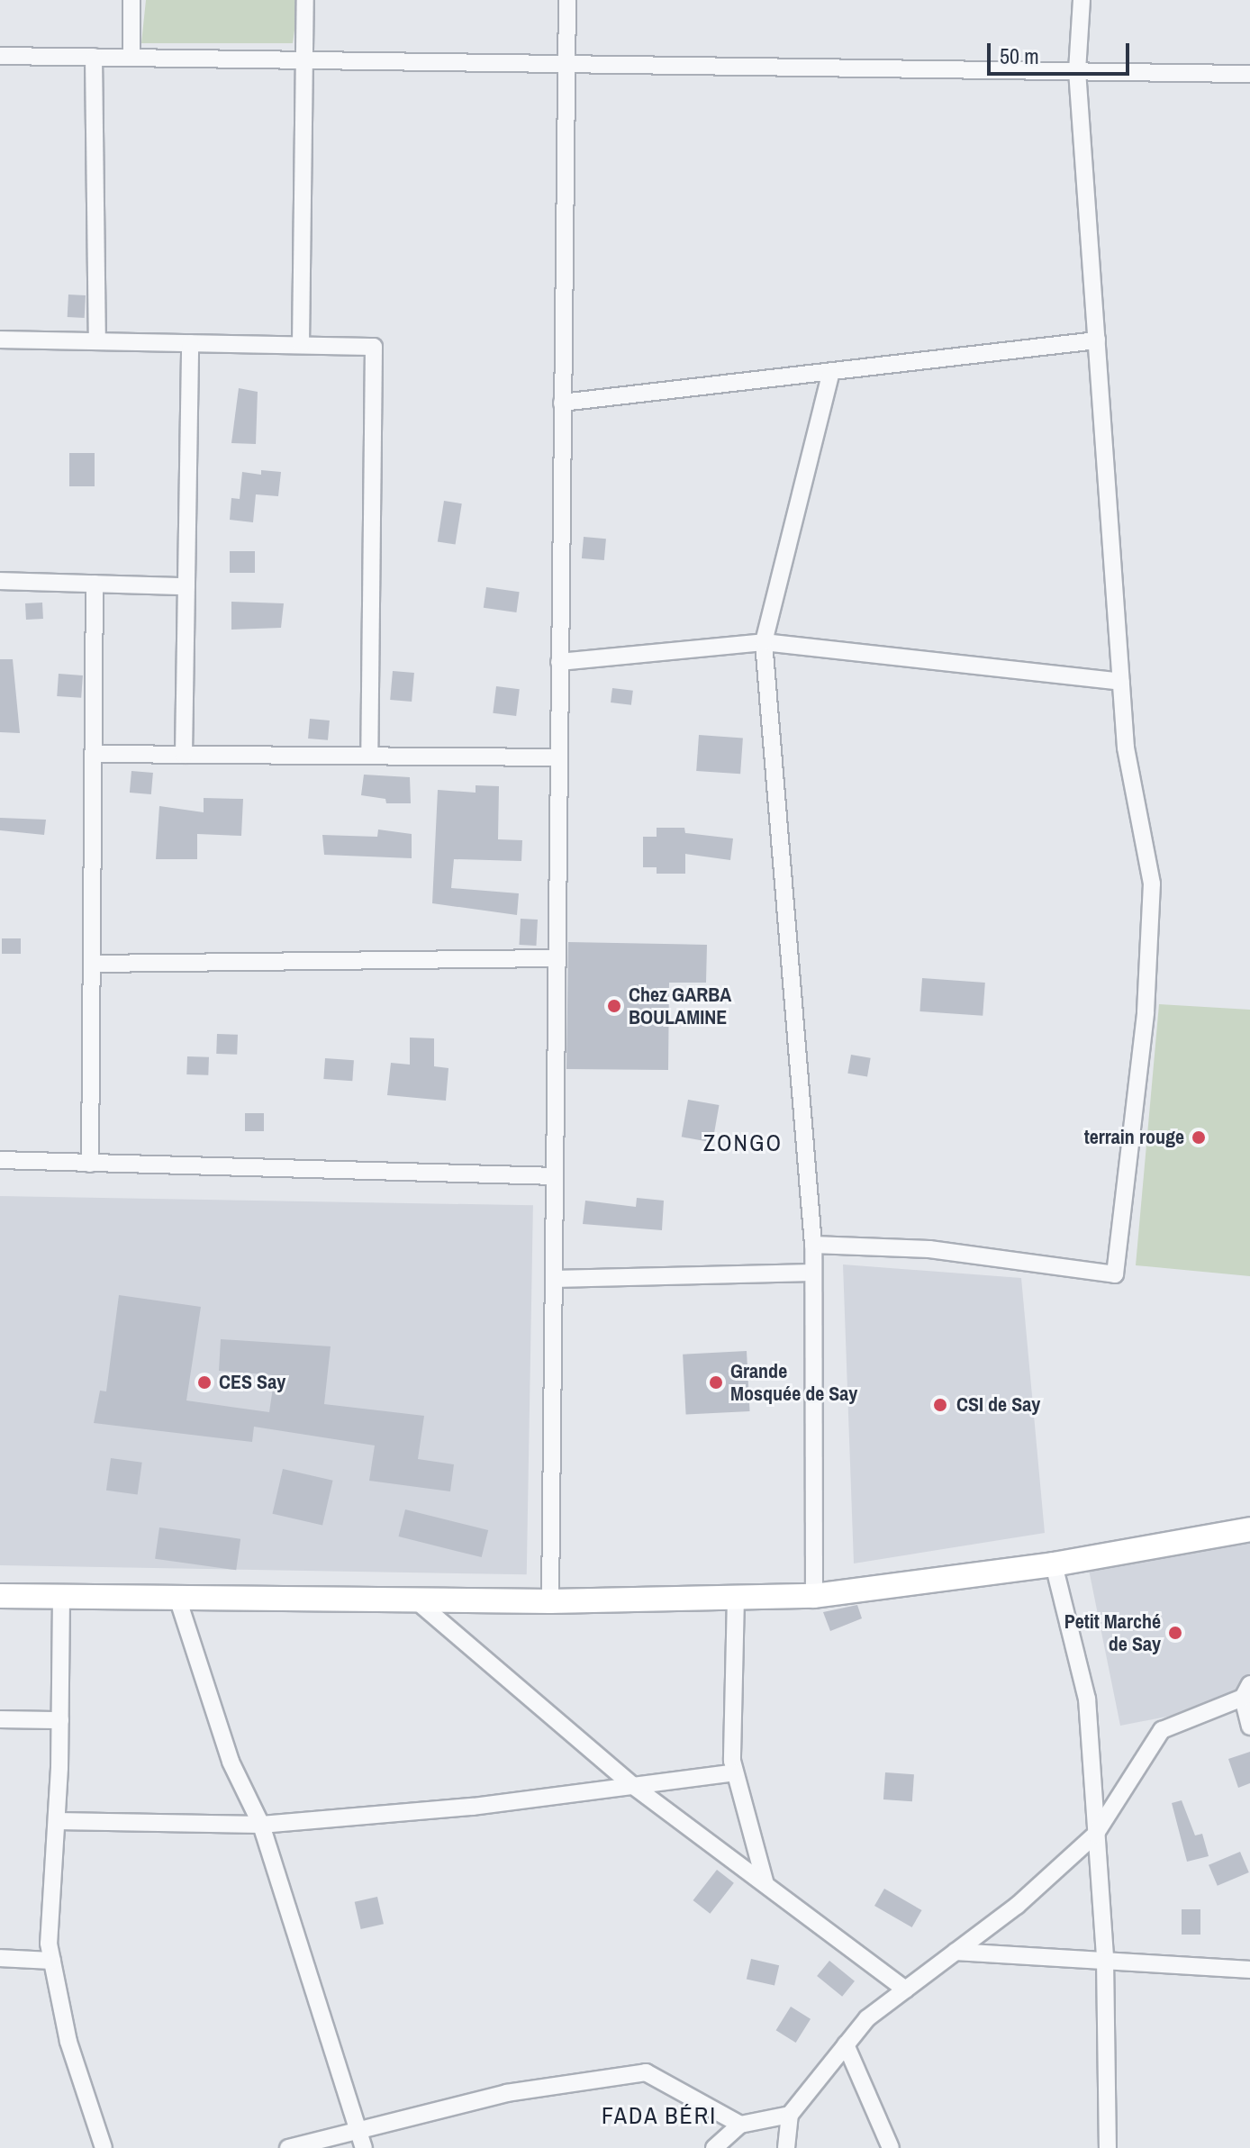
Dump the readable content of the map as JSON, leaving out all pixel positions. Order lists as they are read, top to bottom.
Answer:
{
  "districts": ["ZONGO", "FADA BÉRI"],
  "places": [
    "Chez GARBA BOULAMINE",
    "terrain rouge",
    "CES Say",
    "Grande Mosquée de Say",
    "CSI de Say",
    "Petit Marché de Say"
  ],
  "scale_bar": "50 m"
}
